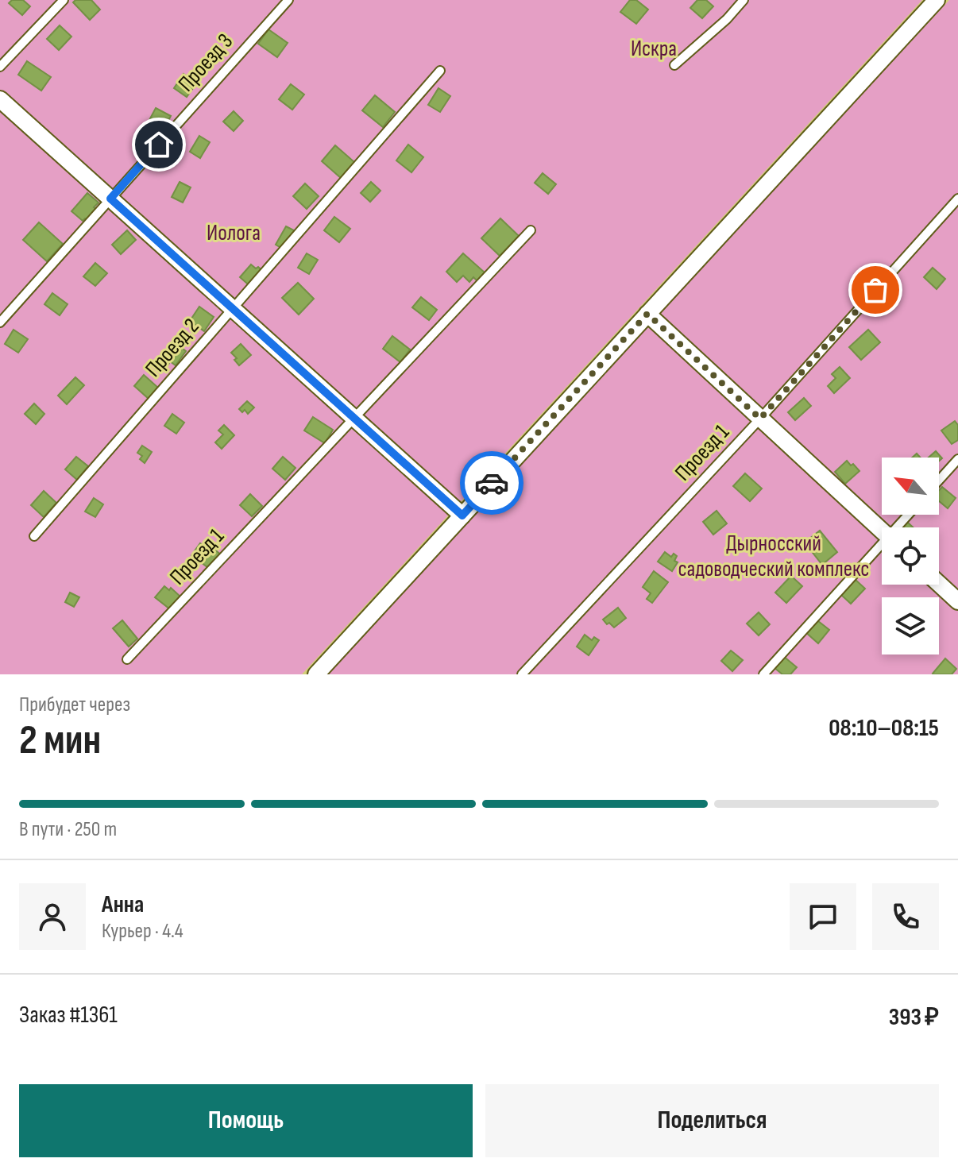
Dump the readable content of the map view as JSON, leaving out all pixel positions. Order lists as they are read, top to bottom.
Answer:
{
  "streets": {
    "lane": ["Проезд 3", "Проезд 2", "Проезд 1"]
  },
  "parks": ["Искра", "Иолога", "Дырносский садоводческий комплекс"],
  "north": "top left",
  "page": {
    "heading": ["2 мин", "Прибудет через", "08:10–08:15"],
    "panel": [
      "Анна",
      "Курьер · 4.4",
      "Заказ #1361",
      "393 ₽"
    ],
    "bar": "В пути · 250 m",
    "buttons": ["Помощь", "Поделиться"]
  }
}
